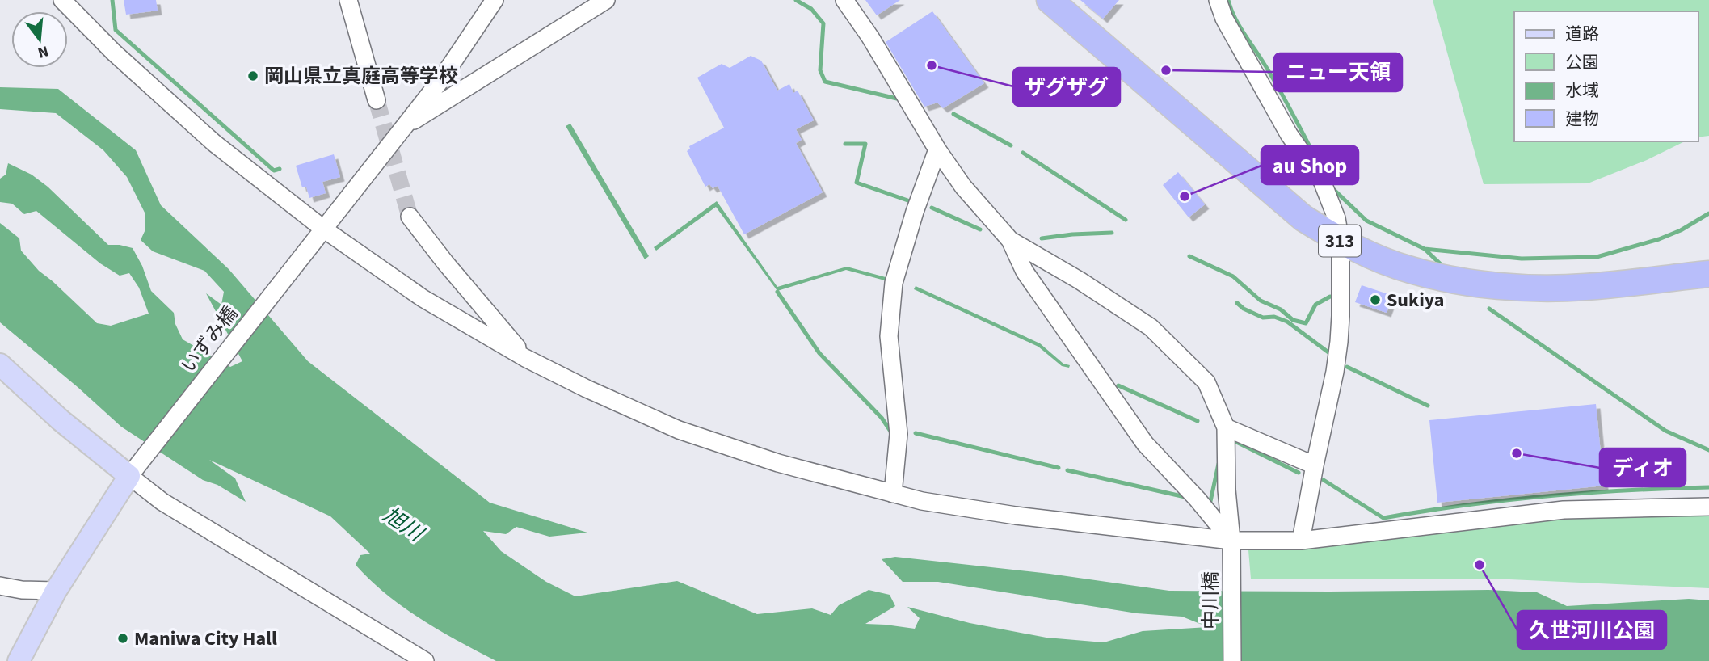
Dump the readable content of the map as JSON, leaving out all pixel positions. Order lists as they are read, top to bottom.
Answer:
{
  "streets": {
    "highway": ["313"],
    "street": ["いずみ橋", "中川橋"]
  },
  "water": ["旭川"],
  "places": [
    "ザグザグ",
    "ニュー天領",
    "岡山県立真庭高等学校",
    "au Shop",
    "Sukiya",
    "ディオ",
    "久世河川公園",
    "Maniwa City Hall"
  ],
  "legend": [
    "道路",
    "公園",
    "水域",
    "建物"
  ],
  "north": "bottom"
}
